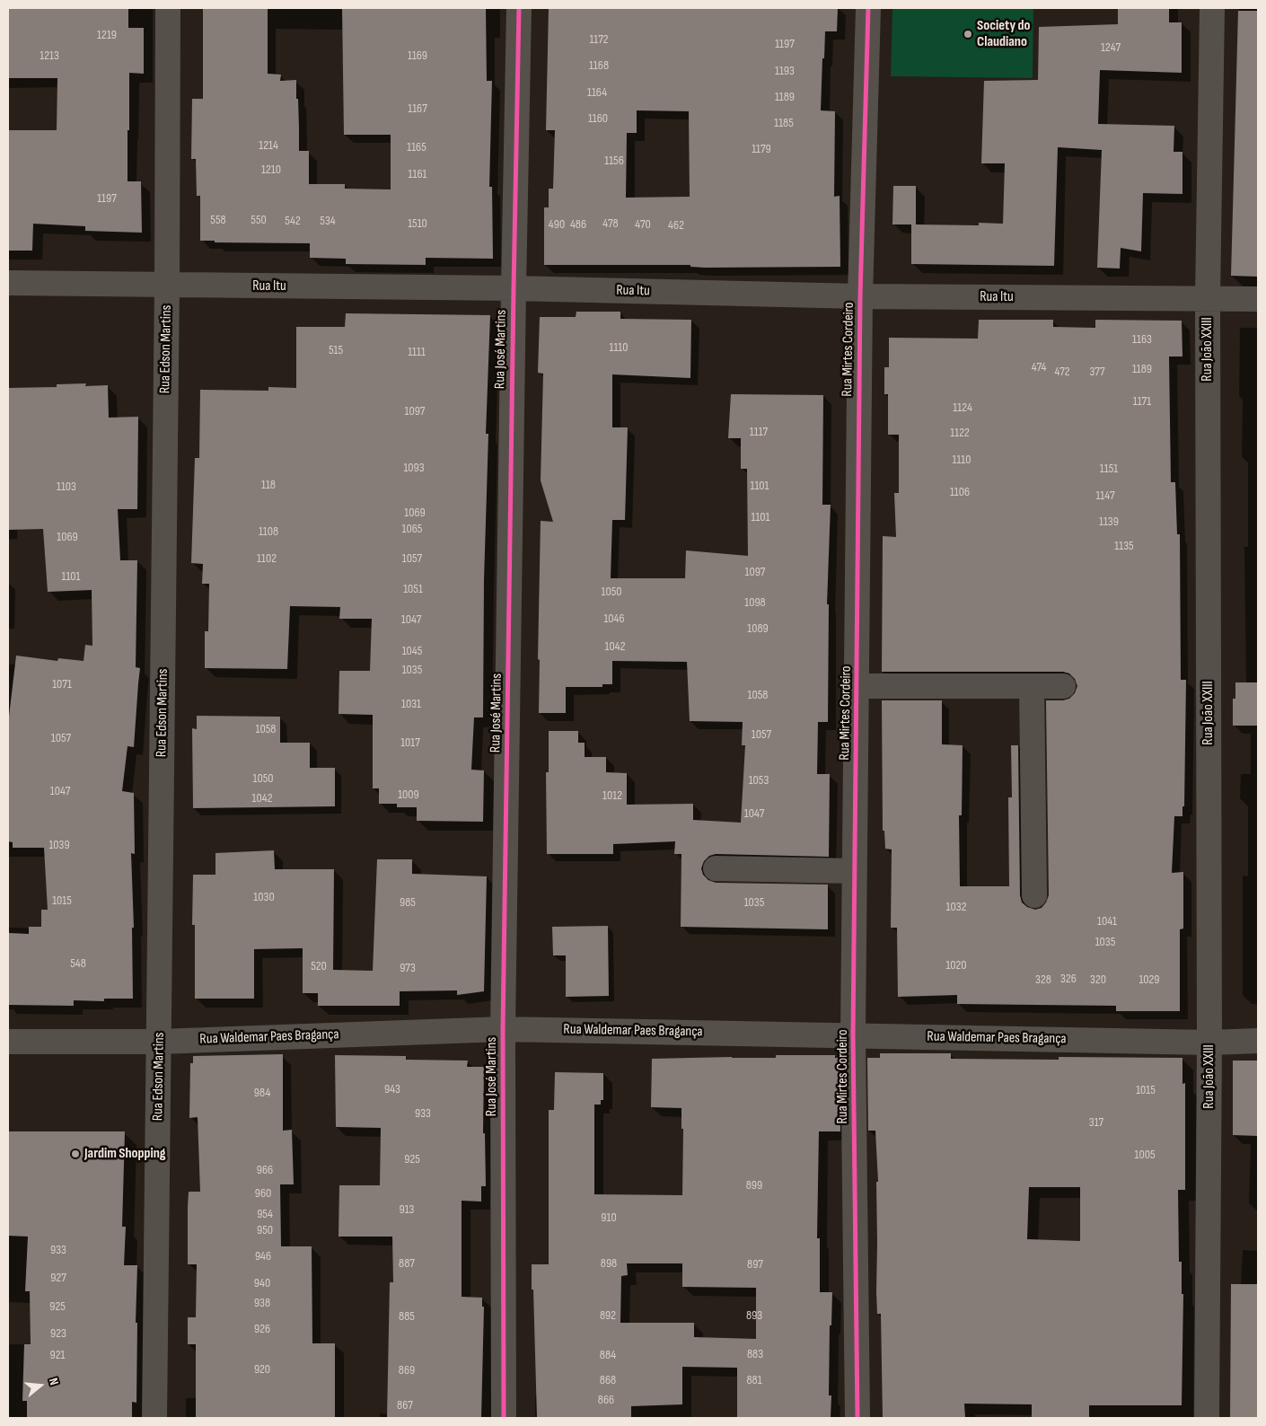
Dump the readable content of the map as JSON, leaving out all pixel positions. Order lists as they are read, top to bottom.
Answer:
{
  "streets": {
    "street": [
      "Rua Itu",
      "Rua Edson Martins",
      "Rua José Martins",
      "Rua Mirtes Cordeiro",
      "Rua João XXIII",
      "Rua Waldemar Paes Bragança"
    ]
  },
  "crossings": [
    ["Rua Itu", "Rua Edson Martins"],
    ["Rua Itu", "Rua José Martins"],
    ["Rua Itu", "Rua Mirtes Cordeiro"],
    ["Rua Itu", "Rua João XXIII"],
    ["Rua Edson Martins", "Rua Waldemar Paes Bragança"],
    ["Rua José Martins", "Rua Waldemar Paes Bragança"],
    ["Rua Mirtes Cordeiro", "Rua Waldemar Paes Bragança"],
    ["Rua João XXIII", "Rua Waldemar Paes Bragança"]
  ],
  "places": ["Society do Claudiano", "Jardim Shopping"],
  "house_numbers": [
    "1219",
    "1172",
    "1197",
    "1247",
    "1213",
    "1169",
    "1168",
    "1193",
    "1164",
    "1189",
    "1167",
    "1160",
    "1185",
    "1214",
    "1165",
    "1179",
    "1156",
    "1210",
    "1161",
    "1197",
    "558",
    "550",
    "542",
    "534",
    "1510",
    "478",
    "490",
    "486",
    "470",
    "462",
    "1163",
    "1110",
    "515",
    "1111",
    "474",
    "1189",
    "472",
    "377",
    "1171",
    "1124",
    "1097",
    "1117",
    "1122",
    "1110",
    "1093",
    "1151",
    "118",
    "1101",
    "1103",
    "1106",
    "1147",
    "1069",
    "1101",
    "1139",
    "1065",
    "1108",
    "1069",
    "1135",
    "1102",
    "1057",
    "1097",
    "1101",
    "1051",
    "1050",
    "1098",
    "1046",
    "1047",
    "1089",
    "1042",
    "1045",
    "1035",
    "1071",
    "1058",
    "1031",
    "1058",
    "1057",
    "1057",
    "1017",
    "1050",
    "1053",
    "1047",
    "1009",
    "1012",
    "1042",
    "1047",
    "1039",
    "1030",
    "1015",
    "985",
    "1035",
    "1032",
    "1041",
    "1035",
    "548",
    "1020",
    "520",
    "973",
    "326",
    "328",
    "320",
    "1029",
    "943",
    "1015",
    "984",
    "933",
    "317",
    "1005",
    "925",
    "966",
    "899",
    "960",
    "913",
    "954",
    "910",
    "950",
    "933",
    "946",
    "887",
    "898",
    "897",
    "927",
    "940",
    "938",
    "925",
    "892",
    "893",
    "885",
    "926",
    "923",
    "883",
    "921",
    "884",
    "920",
    "869",
    "868",
    "881",
    "866",
    "867"
  ],
  "north": "right"
}
